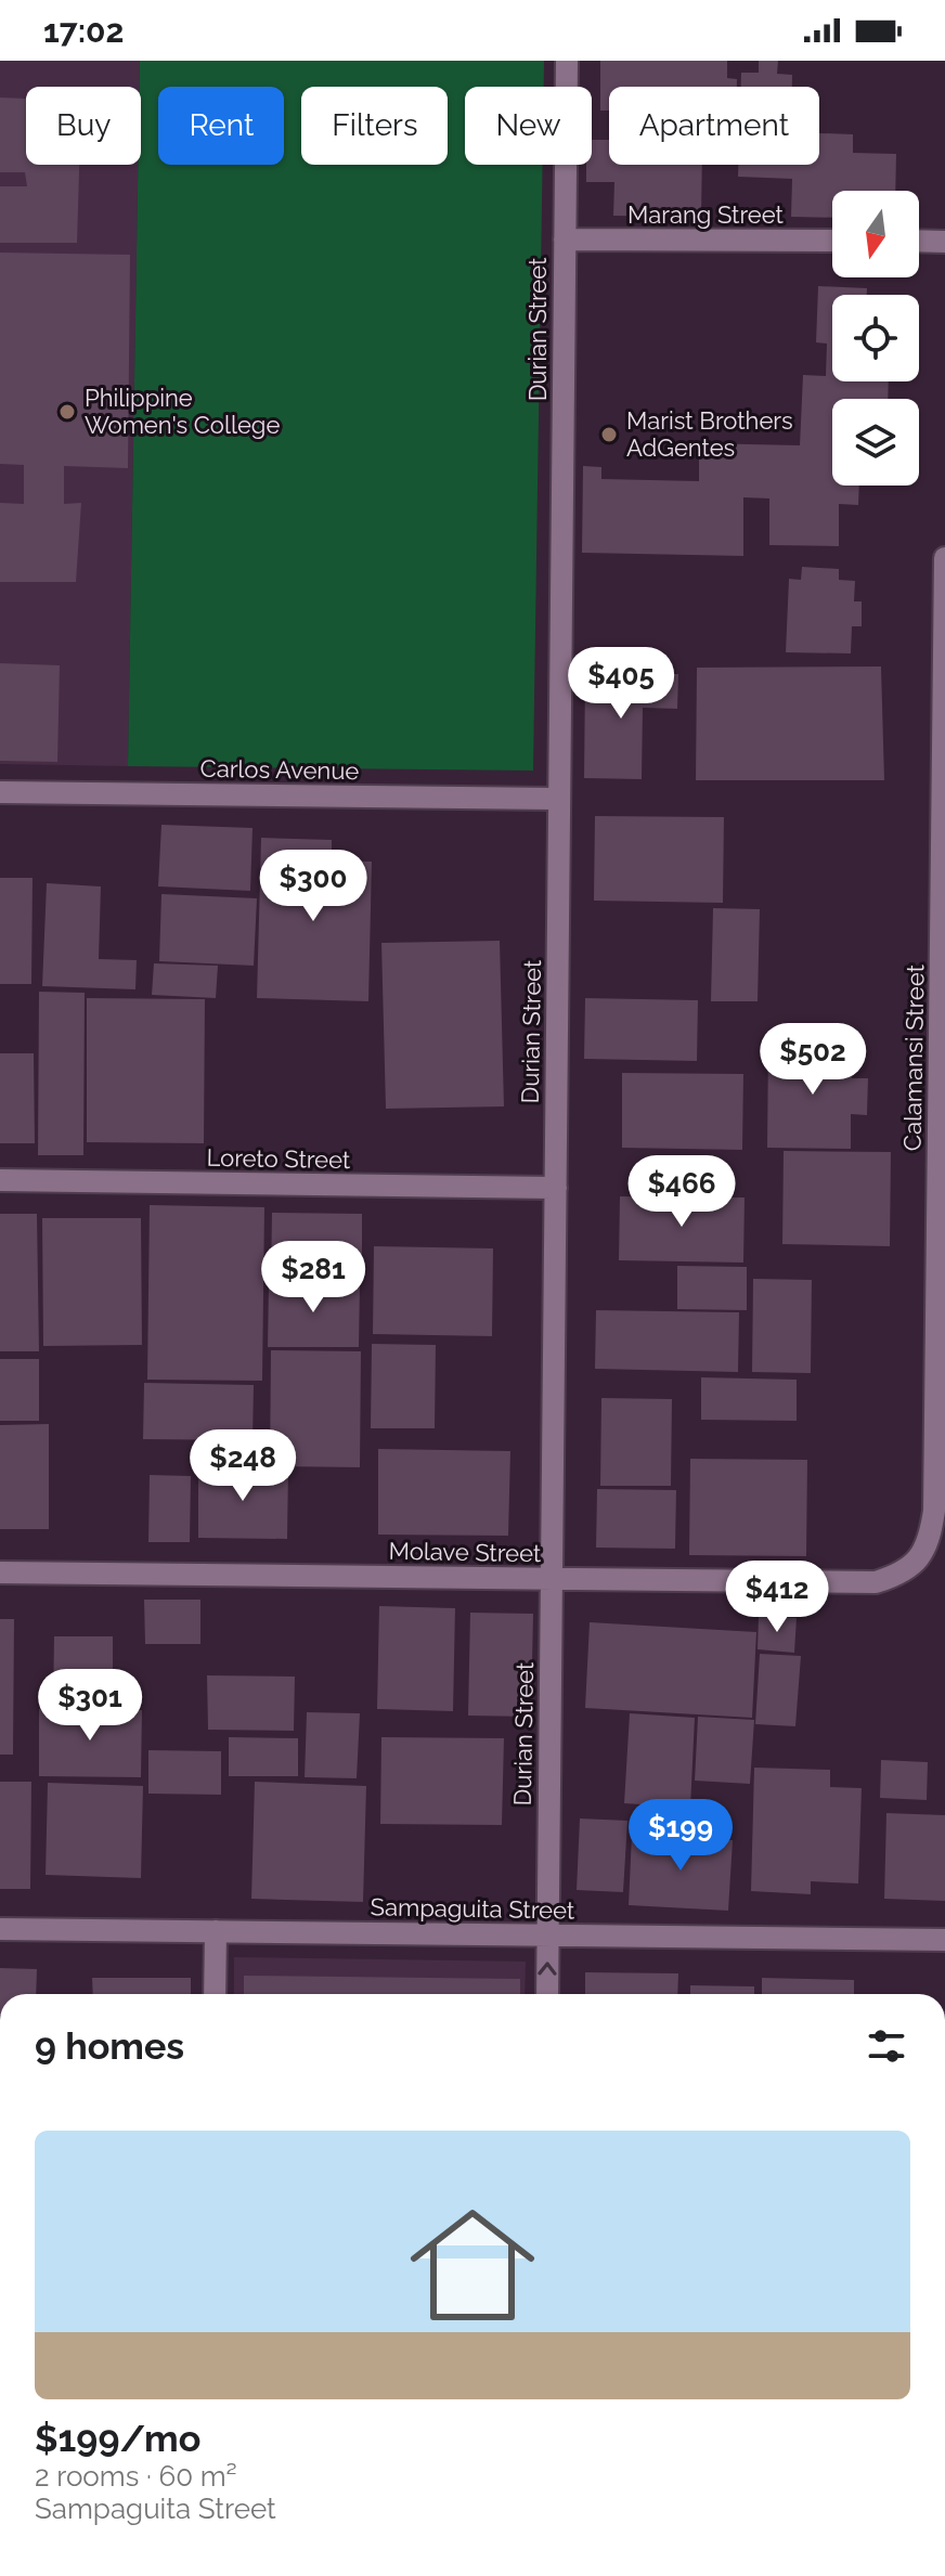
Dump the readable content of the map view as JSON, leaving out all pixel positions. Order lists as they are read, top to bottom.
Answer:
{
  "streets": {
    "street": [
      "Marang Street",
      "Durian Street",
      "Carlos Avenue",
      "Calamansi Street",
      "Loreto Street",
      "Molave Street",
      "Sampaguita Street"
    ]
  },
  "crossings": [
    ["Marang Street", "Durian Street"],
    ["Durian Street", "Carlos Avenue"],
    ["Durian Street", "Loreto Street"],
    ["Durian Street", "Molave Street"],
    ["Durian Street", "Sampaguita Street"],
    ["Calamansi Street", "Molave Street"]
  ],
  "places": ["Philippine Women's College", "Marist Brothers AdGentes"],
  "north": "bottom",
  "page": {
    "status": "17:02",
    "chip": [
      "Buy",
      "Rent",
      "Filters",
      "New",
      "Apartment"
    ],
    "price": [
      "$405",
      "$300",
      "$502",
      "$466",
      "$281",
      "$248",
      "$412",
      "$301",
      "$199"
    ],
    "heading": "9 homes",
    "list": [
      {
        "name": "$199/mo",
        "note": "2 rooms · 60 m² · Sampaguita Street"
      }
    ]
  }
}
